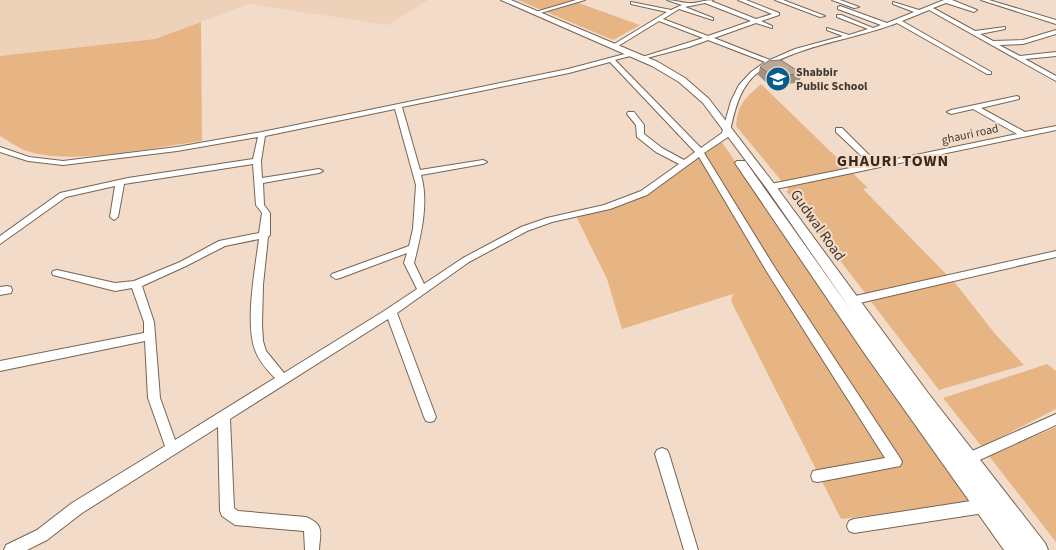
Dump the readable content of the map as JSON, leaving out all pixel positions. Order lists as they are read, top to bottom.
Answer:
{
  "streets": {
    "main road": ["Gudwal Road"],
    "street": ["ghauri road"]
  },
  "crossings": [
    ["ghauri road", "Gudwal Road"]
  ],
  "districts": ["GHAURI TOWN"],
  "places": {
    "school or university": ["Shabbir Public School"]
  }
}
